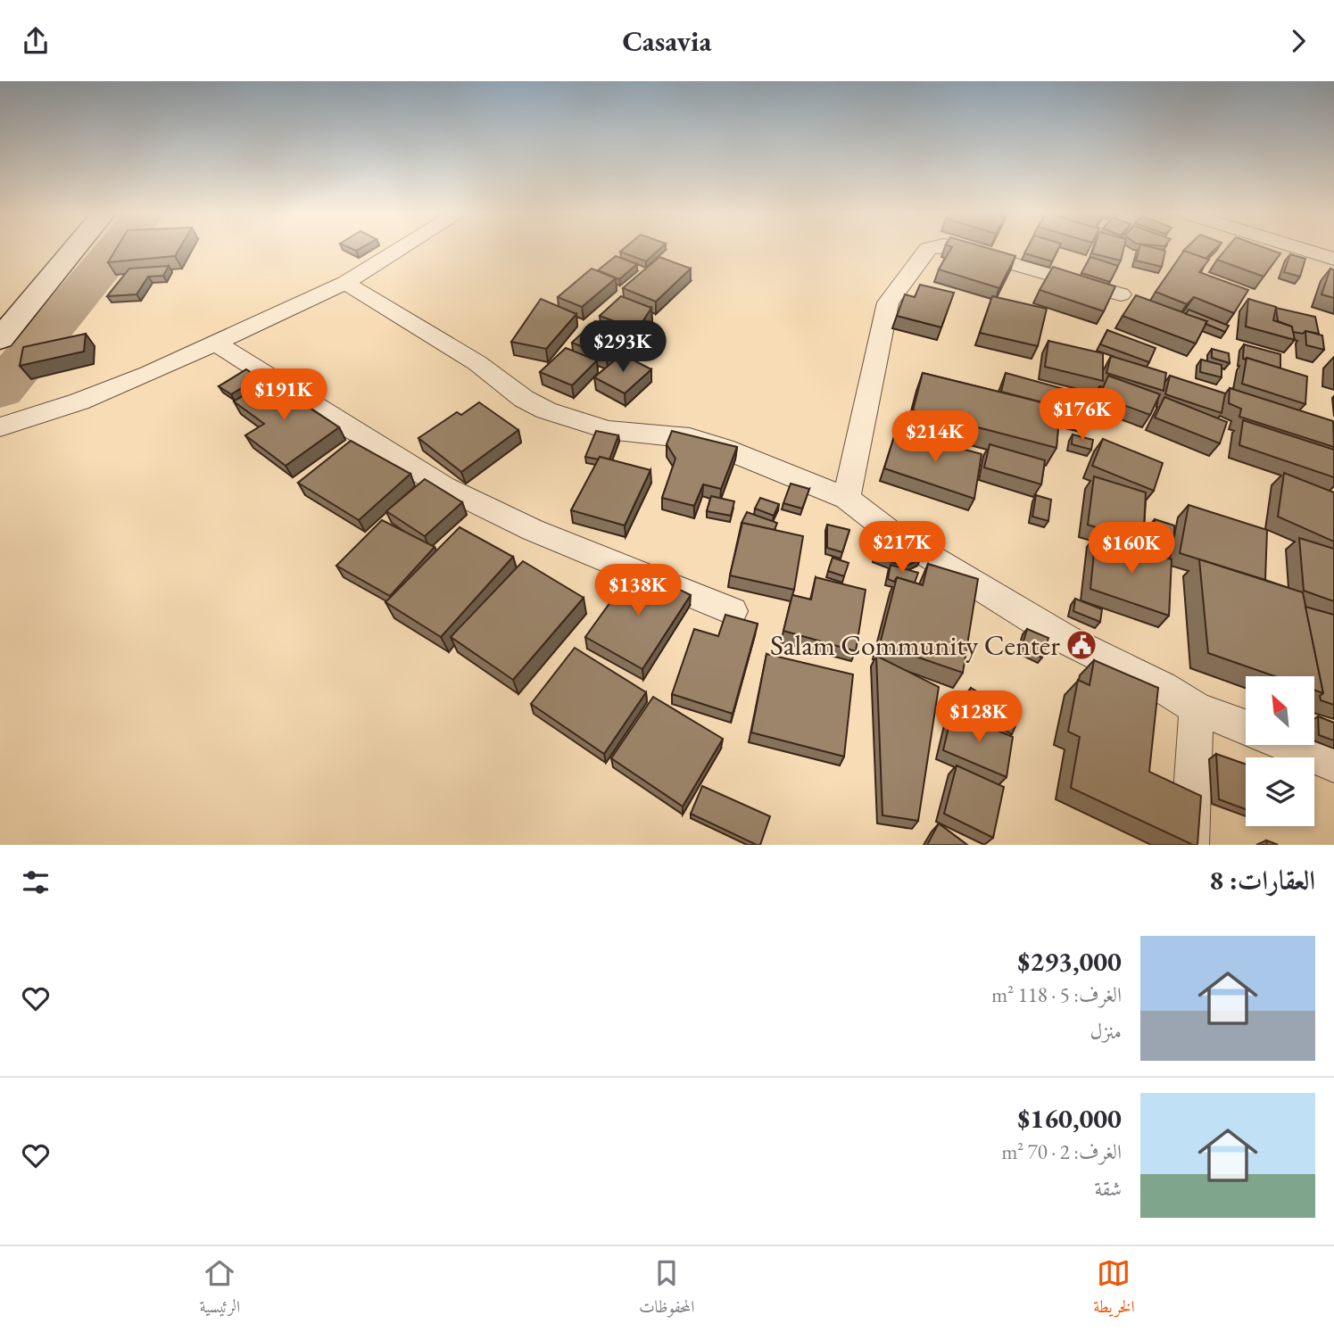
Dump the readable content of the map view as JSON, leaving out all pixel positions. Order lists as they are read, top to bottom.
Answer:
{
  "places": {
    "public building": ["Salam Community Center"]
  },
  "north": "top left",
  "page": {
    "header": "Casavia",
    "price": [
      "$293K",
      "$191K",
      "$176K",
      "$214K",
      "$217K",
      "$160K",
      "$138K",
      "$128K"
    ],
    "heading": "العقارات: 8",
    "list": [
      {
        "name": "$293,000",
        "note": "الغرف: 5 · 118 m² · منزل"
      },
      {
        "name": "$160,000",
        "note": "الغرف: 2 · 70 m² · شقة"
      }
    ],
    "tabs": ["الخريطة", "المحفوظات", "الرئيسية"]
  }
}
